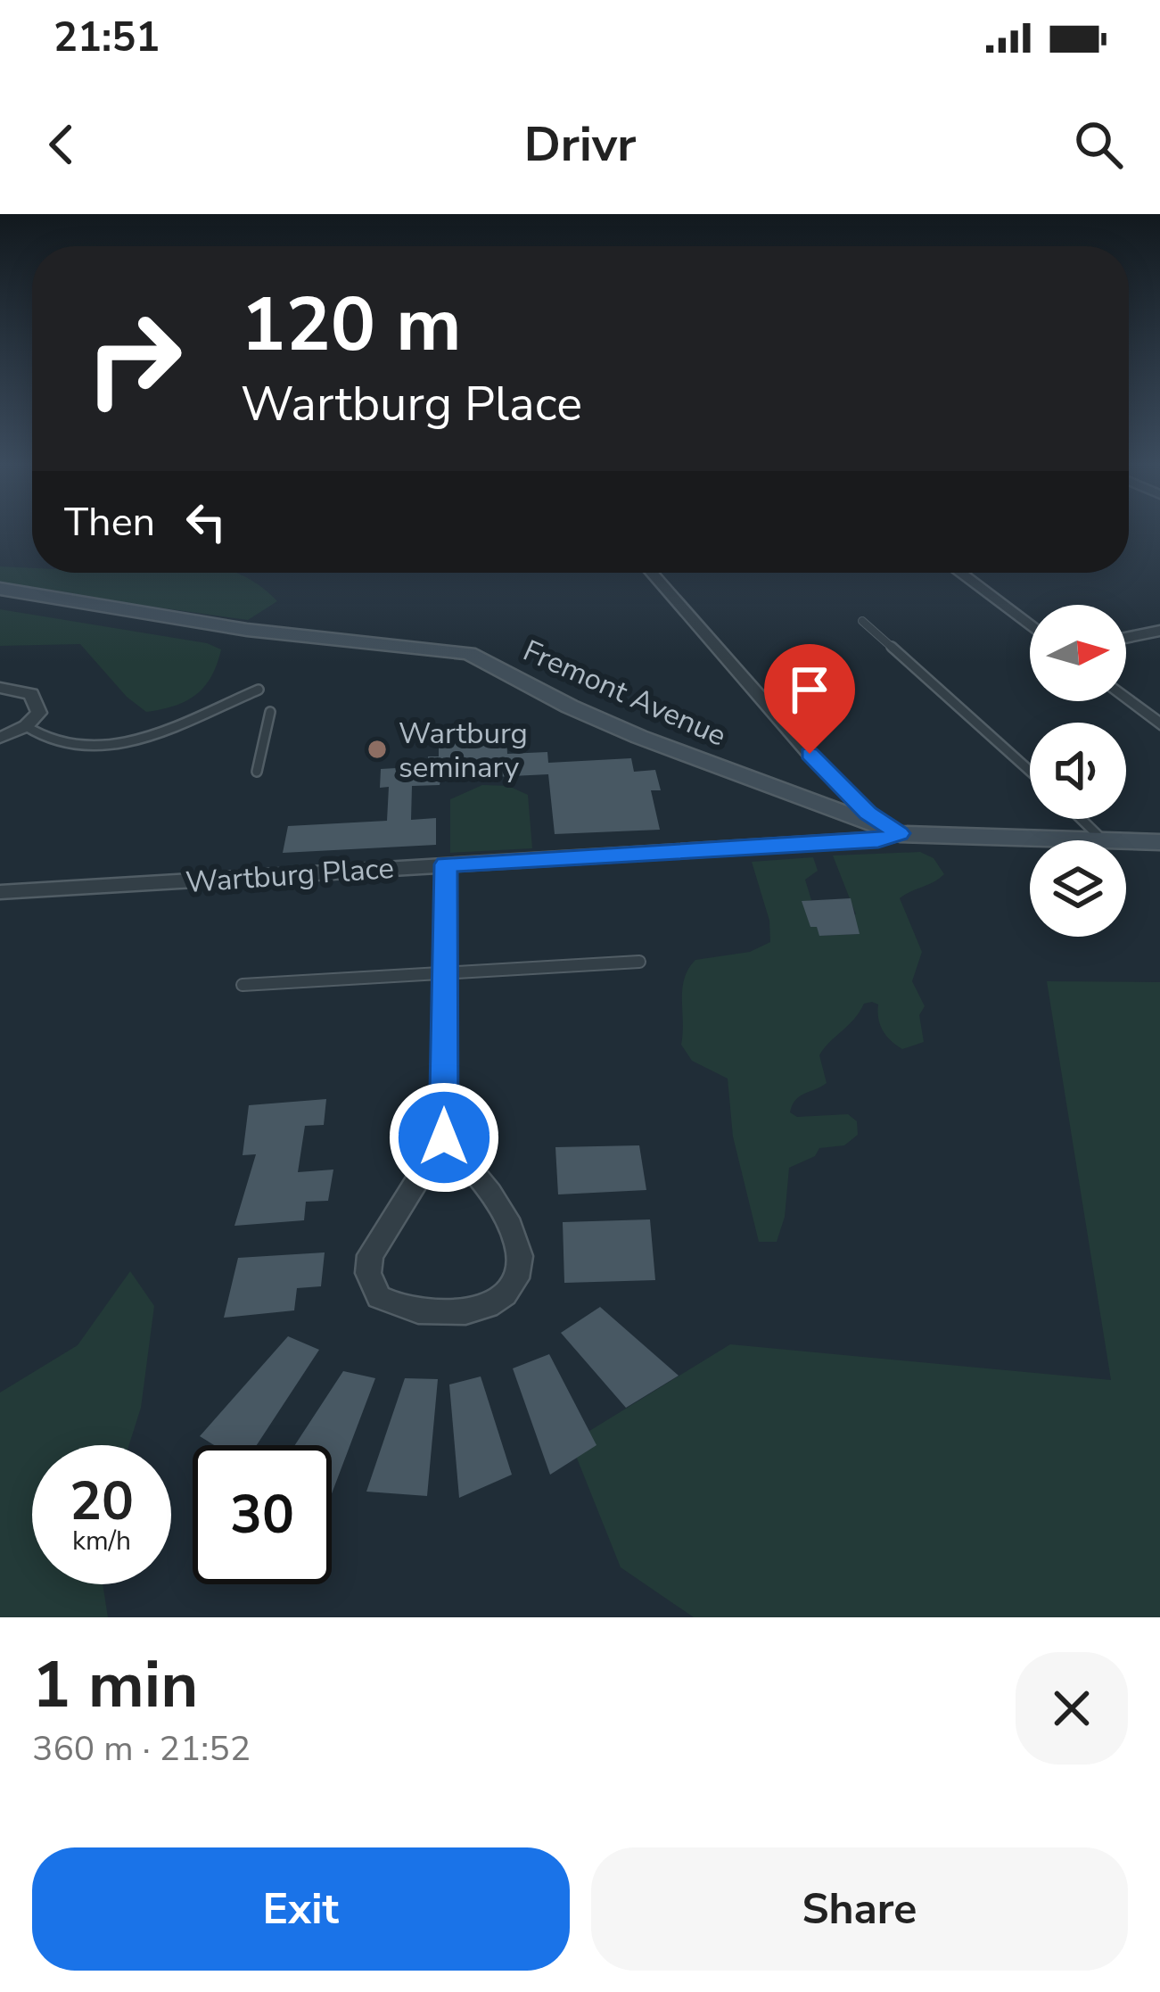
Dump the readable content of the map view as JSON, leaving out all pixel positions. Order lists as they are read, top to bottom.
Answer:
{
  "streets": {
    "main road": ["Fremont Avenue"],
    "street": ["Wartburg Place"]
  },
  "crossings": [
    ["Fremont Avenue", "Wartburg Place"]
  ],
  "places": ["Wartburg seminary"],
  "north": "right",
  "page": {
    "status": "21:51",
    "header": "Drivr",
    "turn": ["120 m", "Wartburg Place"],
    "then": "Then",
    "speed": "20 km/h",
    "limit": "30",
    "heading": ["1 min", "360 m · 21:52"],
    "buttons": ["Exit", "Share"]
  }
}
